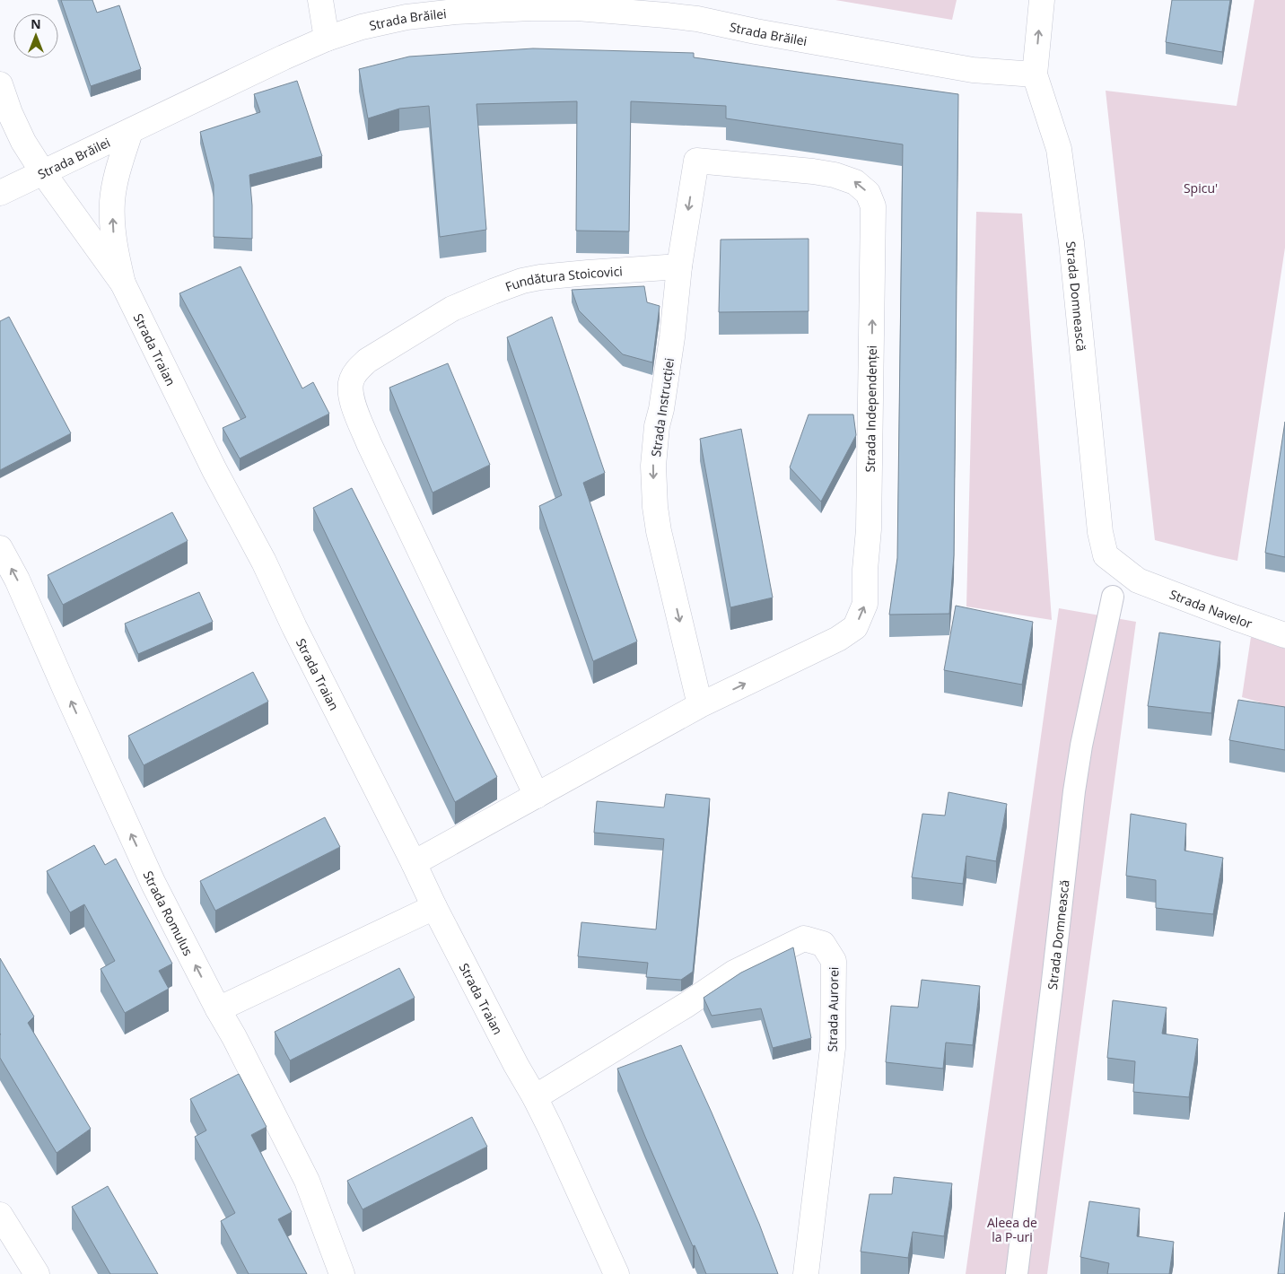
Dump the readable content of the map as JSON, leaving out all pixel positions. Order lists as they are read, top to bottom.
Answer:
{
  "streets": {
    "street": [
      "Strada Brăilei",
      "Fundătura Stoicovici",
      "Strada Domnească",
      "Strada Traian",
      "Strada Instrucției",
      "Strada Independenței",
      "Strada Navelor",
      "Strada Romulus",
      "Strada Aurorei"
    ]
  },
  "crossings": [
    ["Strada Brăilei", "Strada Domnească"],
    ["Strada Brăilei", "Strada Traian"],
    ["Fundătura Stoicovici", "Strada Instrucției"],
    ["Fundătura Stoicovici", "Strada Independenței"],
    ["Strada Domnească", "Strada Navelor"],
    ["Strada Traian", "Strada Independenței"],
    ["Strada Traian", "Strada Aurorei"],
    ["Strada Instrucției", "Strada Independenței"]
  ],
  "one_way": ["Strada Instrucției", "Strada Romulus"],
  "parks": ["Spicu'", "Aleea de la P-uri"],
  "north": "top"
}
